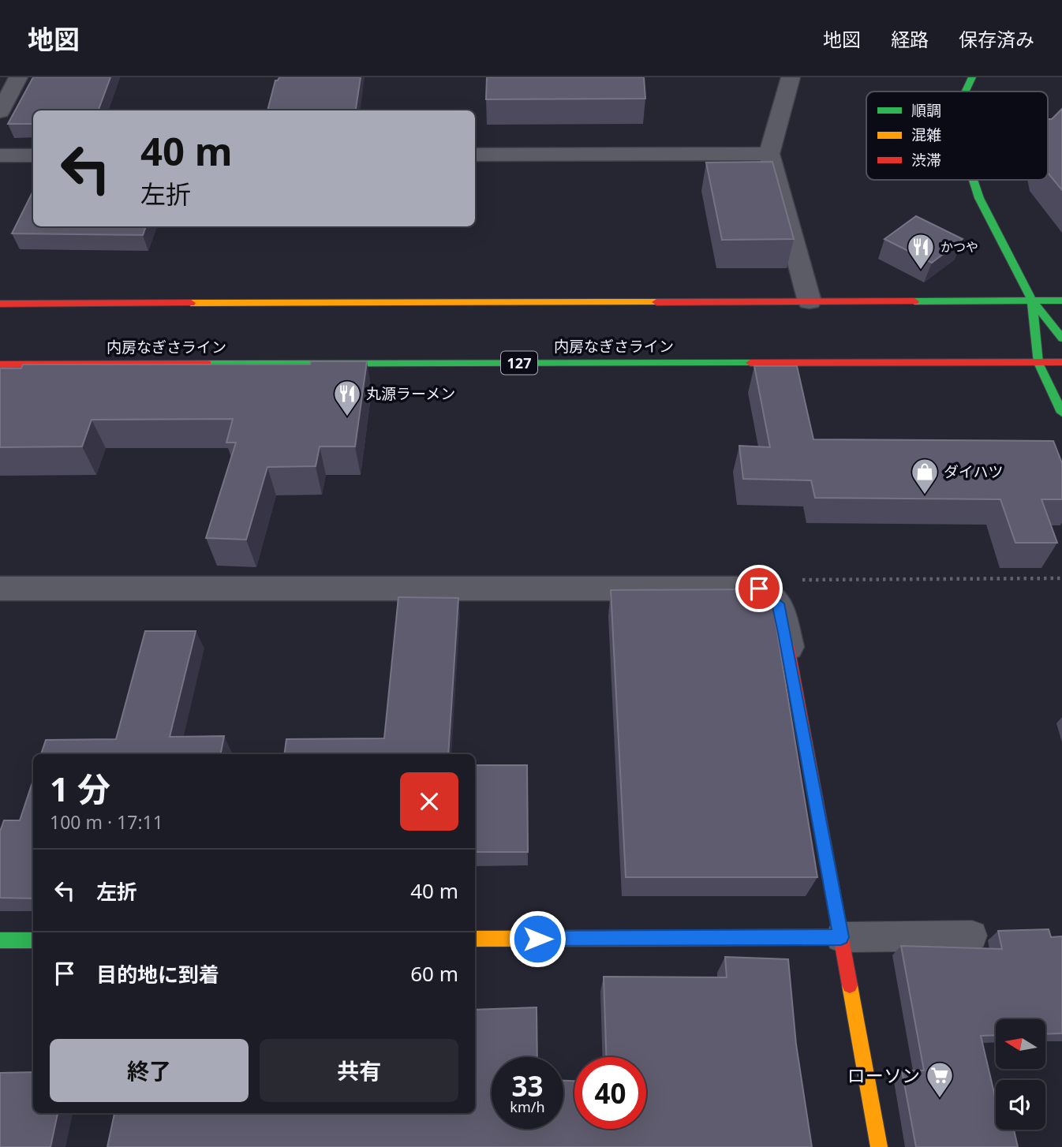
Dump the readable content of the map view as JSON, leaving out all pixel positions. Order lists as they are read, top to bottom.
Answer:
{
  "streets": {
    "main road": ["内房なぎさライン", "127"]
  },
  "places": {
    "restaurant": ["かつや", "丸源ラーメン"],
    "shop": ["ダイハツ"],
    "supermarket": ["ローソン"]
  },
  "legend": ["順調", "混雑", "渋滞"],
  "north": "left",
  "page": {
    "header": "地図",
    "nav": ["地図", "経路", "保存済み"],
    "turn": ["40 m", "左折"],
    "heading": ["1 分", "100 m · 17:11"],
    "list": [
      {
        "name": "左折",
        "value": "40 m"
      },
      {
        "name": "目的地に到着",
        "value": "60 m"
      }
    ],
    "buttons": ["終了", "共有"],
    "speed": "33 km/h",
    "limit": "40"
  }
}
